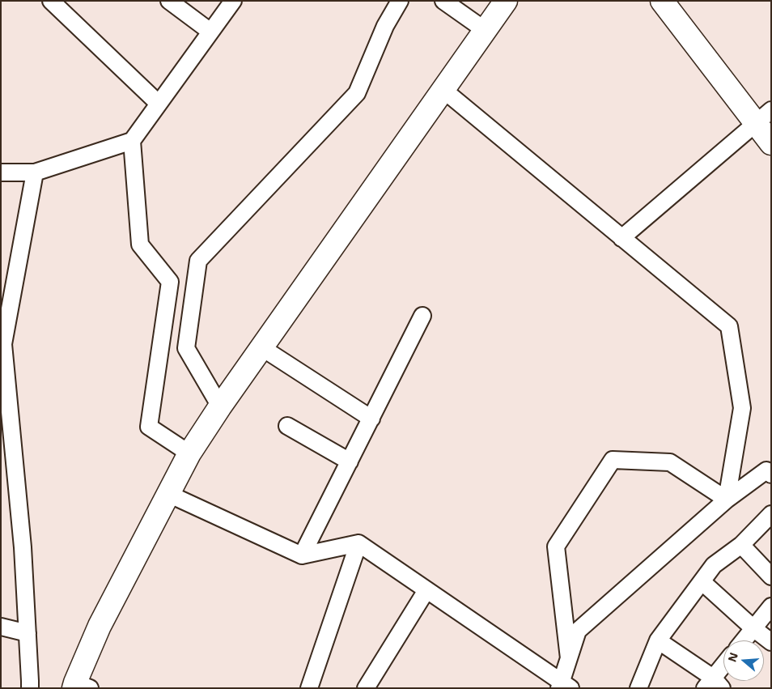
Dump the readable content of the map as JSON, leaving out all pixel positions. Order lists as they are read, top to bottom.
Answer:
{
  "north": "left"
}
